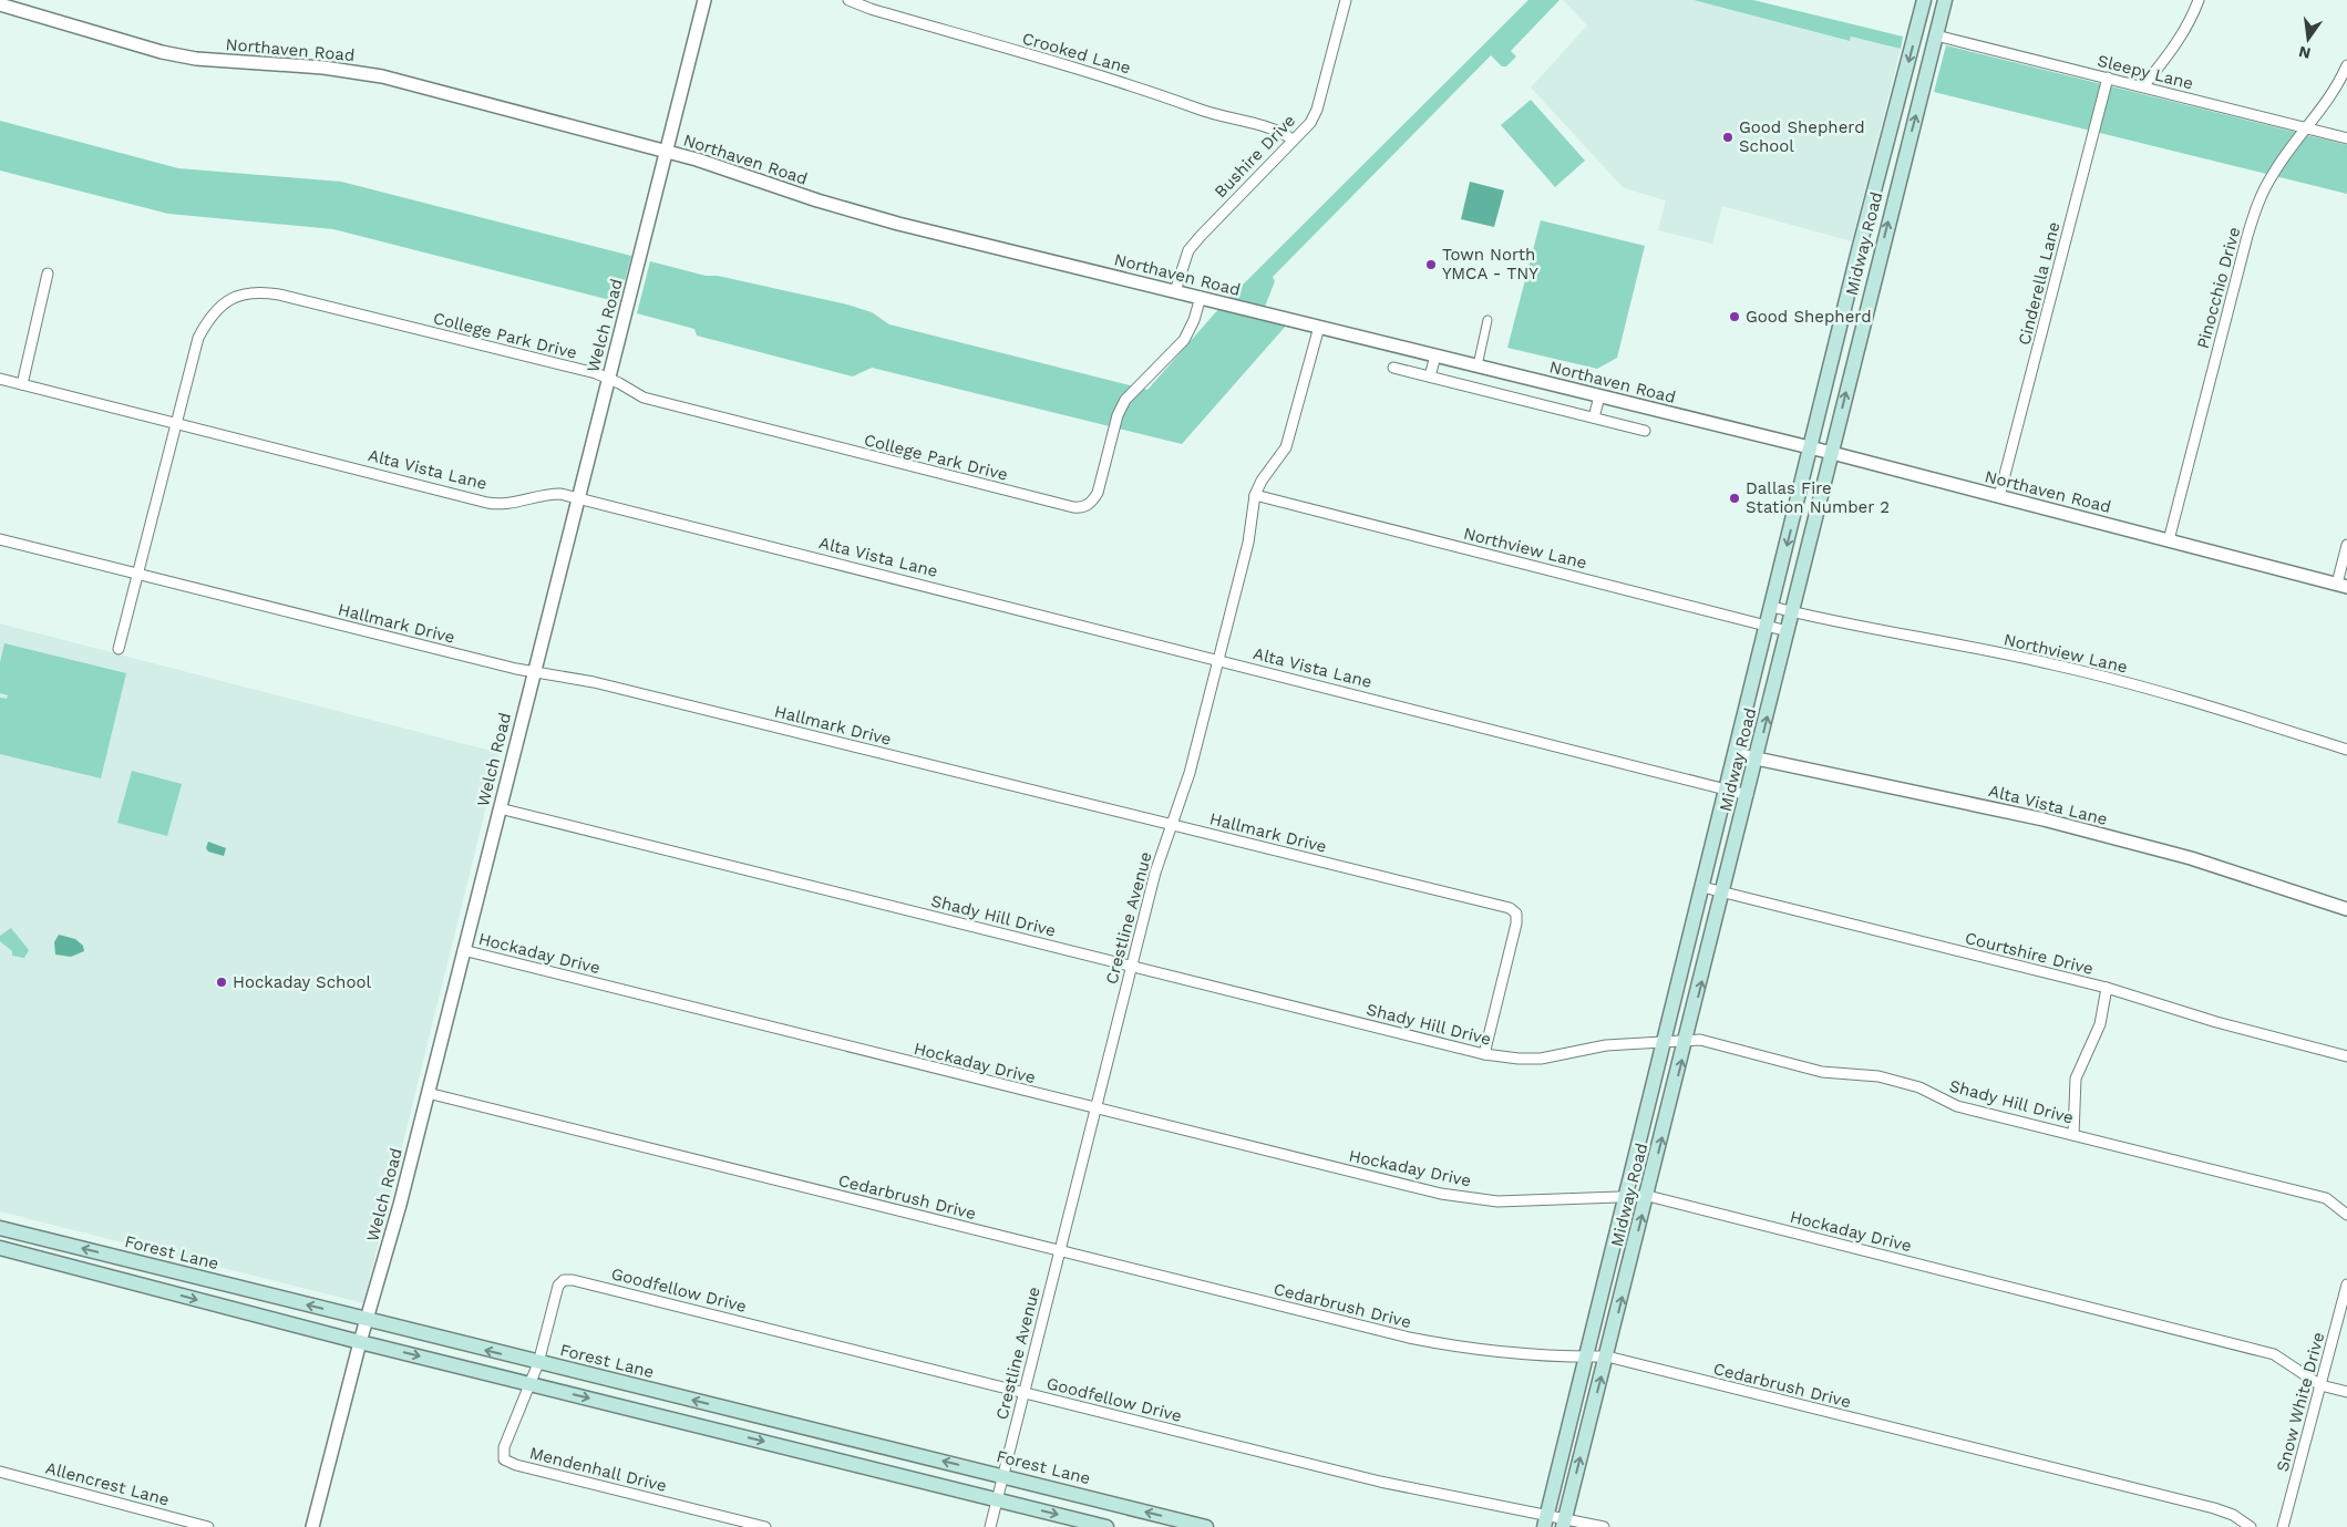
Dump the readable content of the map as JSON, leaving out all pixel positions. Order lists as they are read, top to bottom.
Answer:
{
  "streets": {
    "main road": ["Midway Road", "Forest Lane"],
    "street": [
      "Northaven Road",
      "Crooked Lane",
      "Sleepy Lane",
      "Bushire Drive",
      "Cinderella Lane",
      "Pinocchio Drive",
      "Welch Road",
      "College Park Drive",
      "Alta Vista Lane",
      "Northview Lane",
      "Hallmark Drive",
      "Shady Hill Drive",
      "Crestline Avenue",
      "Hockaday Drive",
      "Courtshire Drive",
      "Cedarbrush Drive",
      "Goodfellow Drive",
      "Snow White Drive",
      "Mendenhall Drive",
      "Allencrest Lane"
    ]
  },
  "crossings": [
    ["Northaven Road", "Bushire Drive"],
    ["Northaven Road", "Midway Road"],
    ["Northaven Road", "Cinderella Lane"],
    ["Northaven Road", "Pinocchio Drive"],
    ["Northaven Road", "Welch Road"],
    ["Northaven Road", "College Park Drive"],
    ["Northaven Road", "Crestline Avenue"],
    ["Crooked Lane", "Bushire Drive"],
    ["Sleepy Lane", "Midway Road"],
    ["Sleepy Lane", "Cinderella Lane"],
    ["Sleepy Lane", "Pinocchio Drive"],
    ["Midway Road", "Alta Vista Lane"],
    ["Midway Road", "Northview Lane"],
    ["Midway Road", "Shady Hill Drive"],
    ["Midway Road", "Hockaday Drive"],
    ["Midway Road", "Courtshire Drive"],
    ["Midway Road", "Cedarbrush Drive"],
    ["Midway Road", "Goodfellow Drive"],
    ["Welch Road", "College Park Drive"],
    ["Welch Road", "Alta Vista Lane"],
    ["Welch Road", "Hallmark Drive"],
    ["Welch Road", "Shady Hill Drive"],
    ["Welch Road", "Hockaday Drive"],
    ["Welch Road", "Cedarbrush Drive"],
    ["Welch Road", "Forest Lane"],
    ["College Park Drive", "Alta Vista Lane"],
    ["College Park Drive", "Hallmark Drive"],
    ["Alta Vista Lane", "Crestline Avenue"],
    ["Northview Lane", "Crestline Avenue"],
    ["Hallmark Drive", "Shady Hill Drive"],
    ["Hallmark Drive", "Crestline Avenue"],
    ["Shady Hill Drive", "Crestline Avenue"],
    ["Crestline Avenue", "Hockaday Drive"],
    ["Crestline Avenue", "Cedarbrush Drive"],
    ["Crestline Avenue", "Forest Lane"],
    ["Crestline Avenue", "Goodfellow Drive"],
    ["Hockaday Drive", "Snow White Drive"],
    ["Forest Lane", "Goodfellow Drive"],
    ["Goodfellow Drive", "Mendenhall Drive"]
  ],
  "places": [
    "Good Shepherd School",
    "Town North YMCA - TNY",
    "Good Shepherd",
    "Dallas Fire Station Number 2",
    "Hockaday School"
  ],
  "north": "bottom"
}
